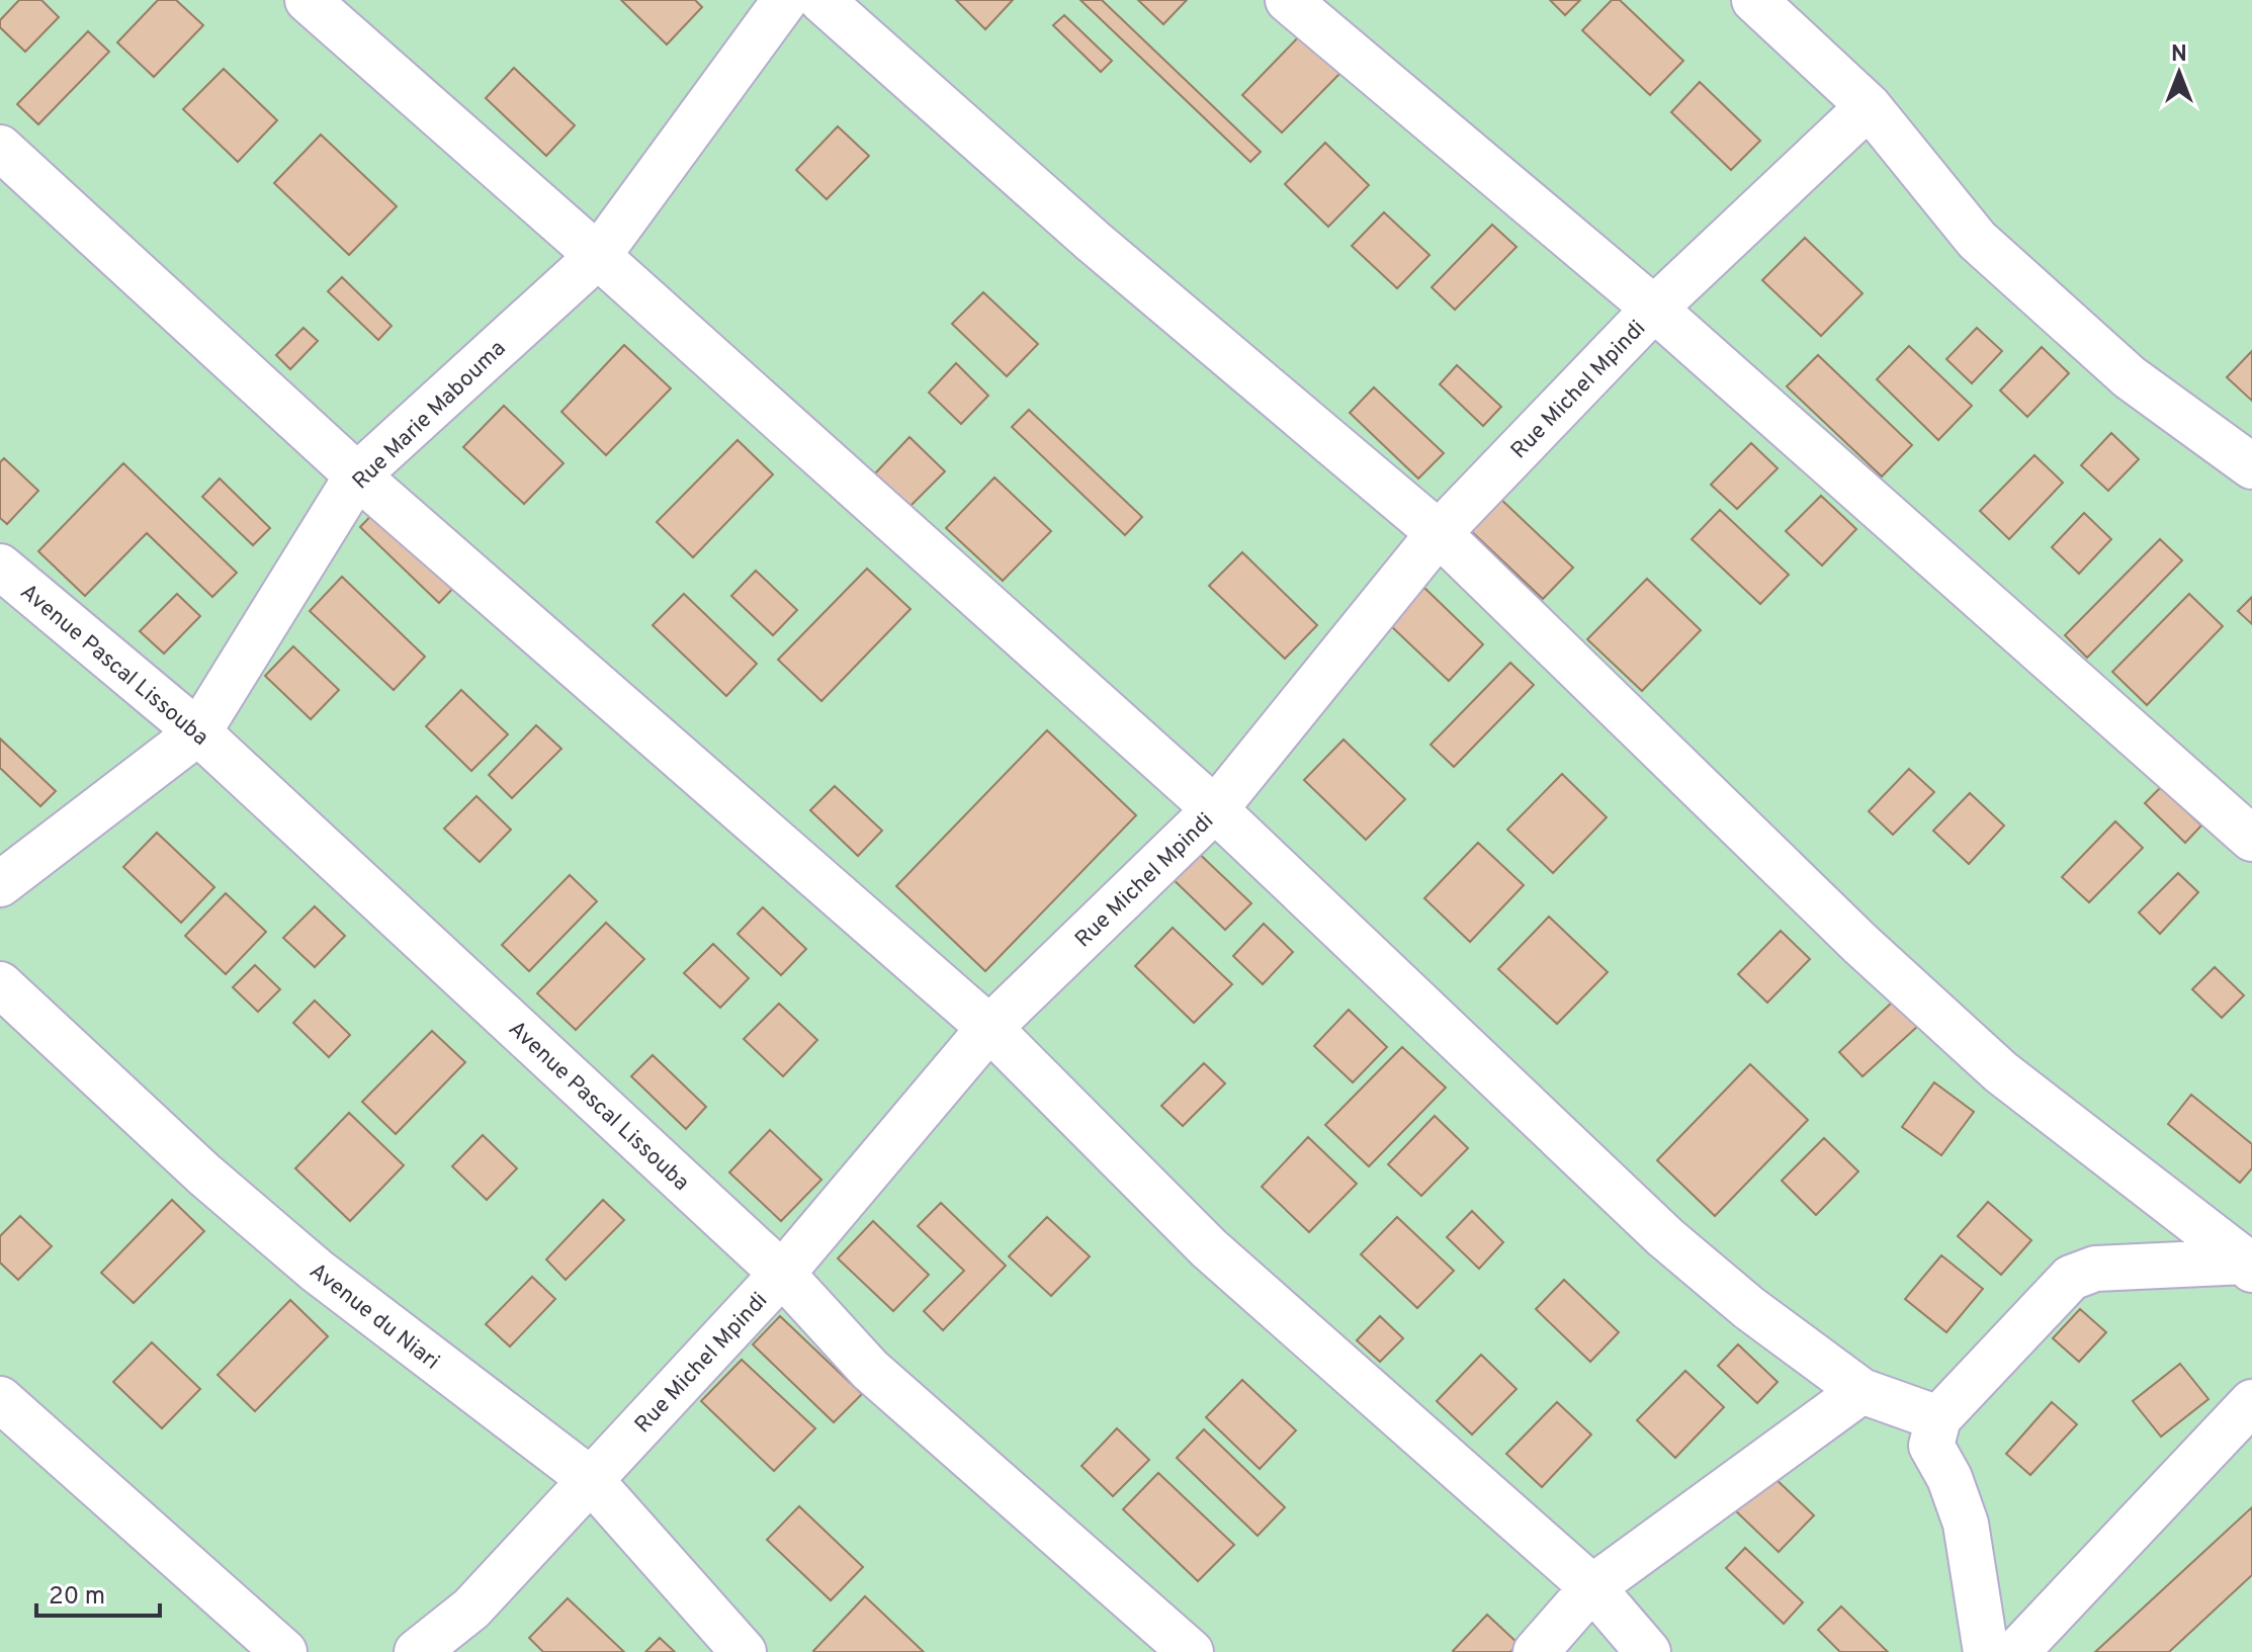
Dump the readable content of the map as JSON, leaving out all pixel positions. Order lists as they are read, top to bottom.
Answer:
{
  "streets": {
    "street": [
      "Rue Michel Mpindi",
      "Rue Marie Mabouma",
      "Avenue Pascal Lissouba",
      "Avenue du Niari"
    ]
  },
  "crossings": [
    ["Rue Michel Mpindi", "Avenue Pascal Lissouba"],
    ["Rue Michel Mpindi", "Avenue du Niari"],
    ["Rue Marie Mabouma", "Avenue Pascal Lissouba"]
  ],
  "scale_bar": "20 m",
  "north": "top"
}
